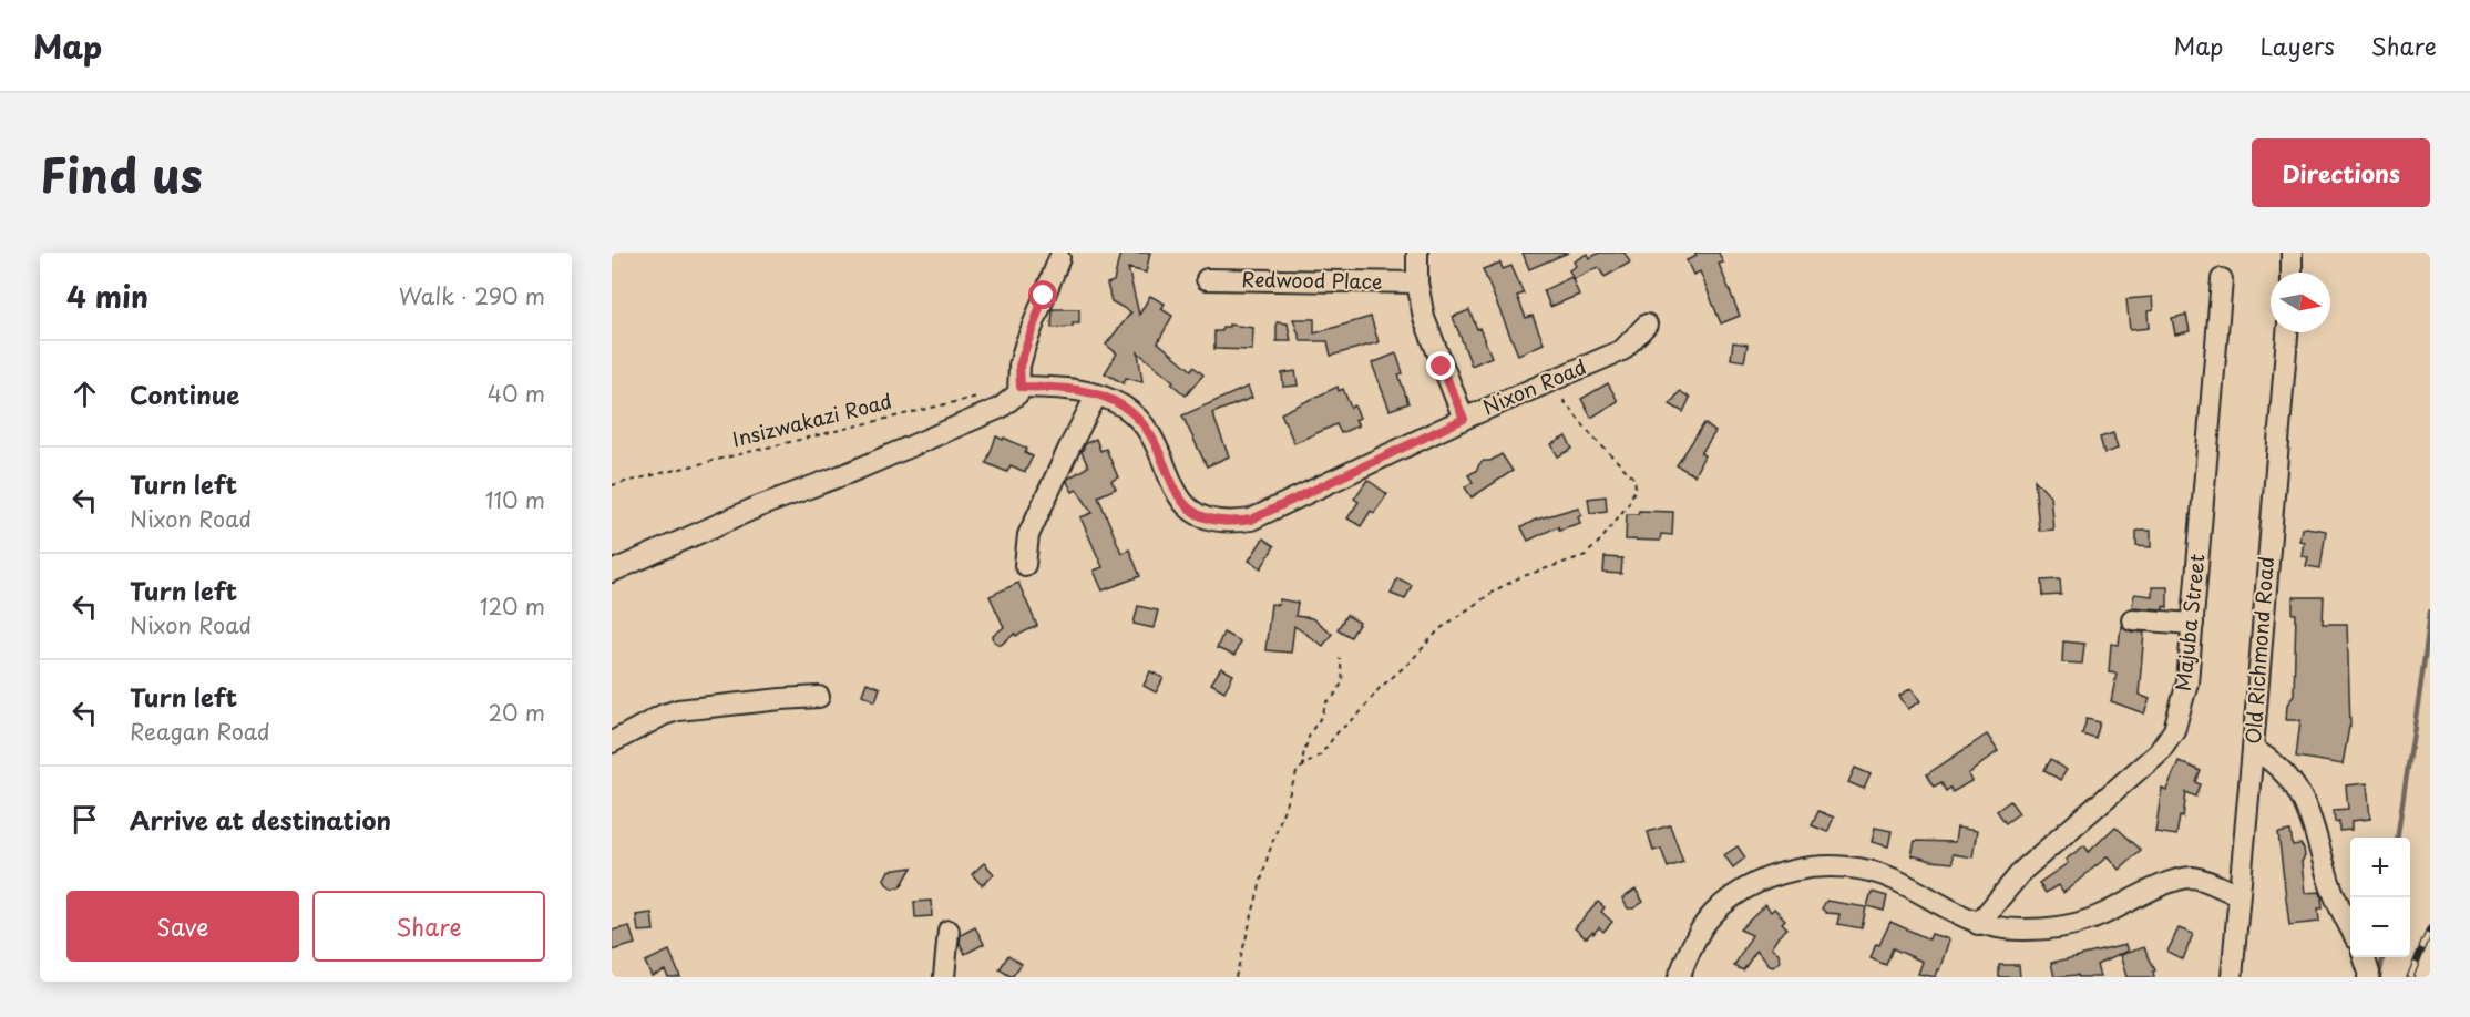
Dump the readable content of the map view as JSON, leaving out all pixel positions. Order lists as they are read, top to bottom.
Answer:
{
  "streets": {
    "street": [
      "Redwood Place",
      "Nixon Road",
      "Majuba Street",
      "Old Richmond Road"
    ],
    "path": ["Insizwakazi Road"]
  },
  "north": "right",
  "page": {
    "header": "Map",
    "nav": ["Map", "Layers", "Share"],
    "title": "Find us",
    "buttons": [
      "Directions",
      ["Save", "Share"]
    ],
    "heading": ["4 min", "Walk · 290 m"],
    "list": [
      ["Continue", "40 m"],
      ["Turn left", "Nixon Road", "110 m"],
      ["Turn left", "Nixon Road", "120 m"],
      ["Turn left", "Reagan Road", "20 m"],
      "Arrive at destination"
    ],
    "map_buttons": ["+", "−"]
  }
}
